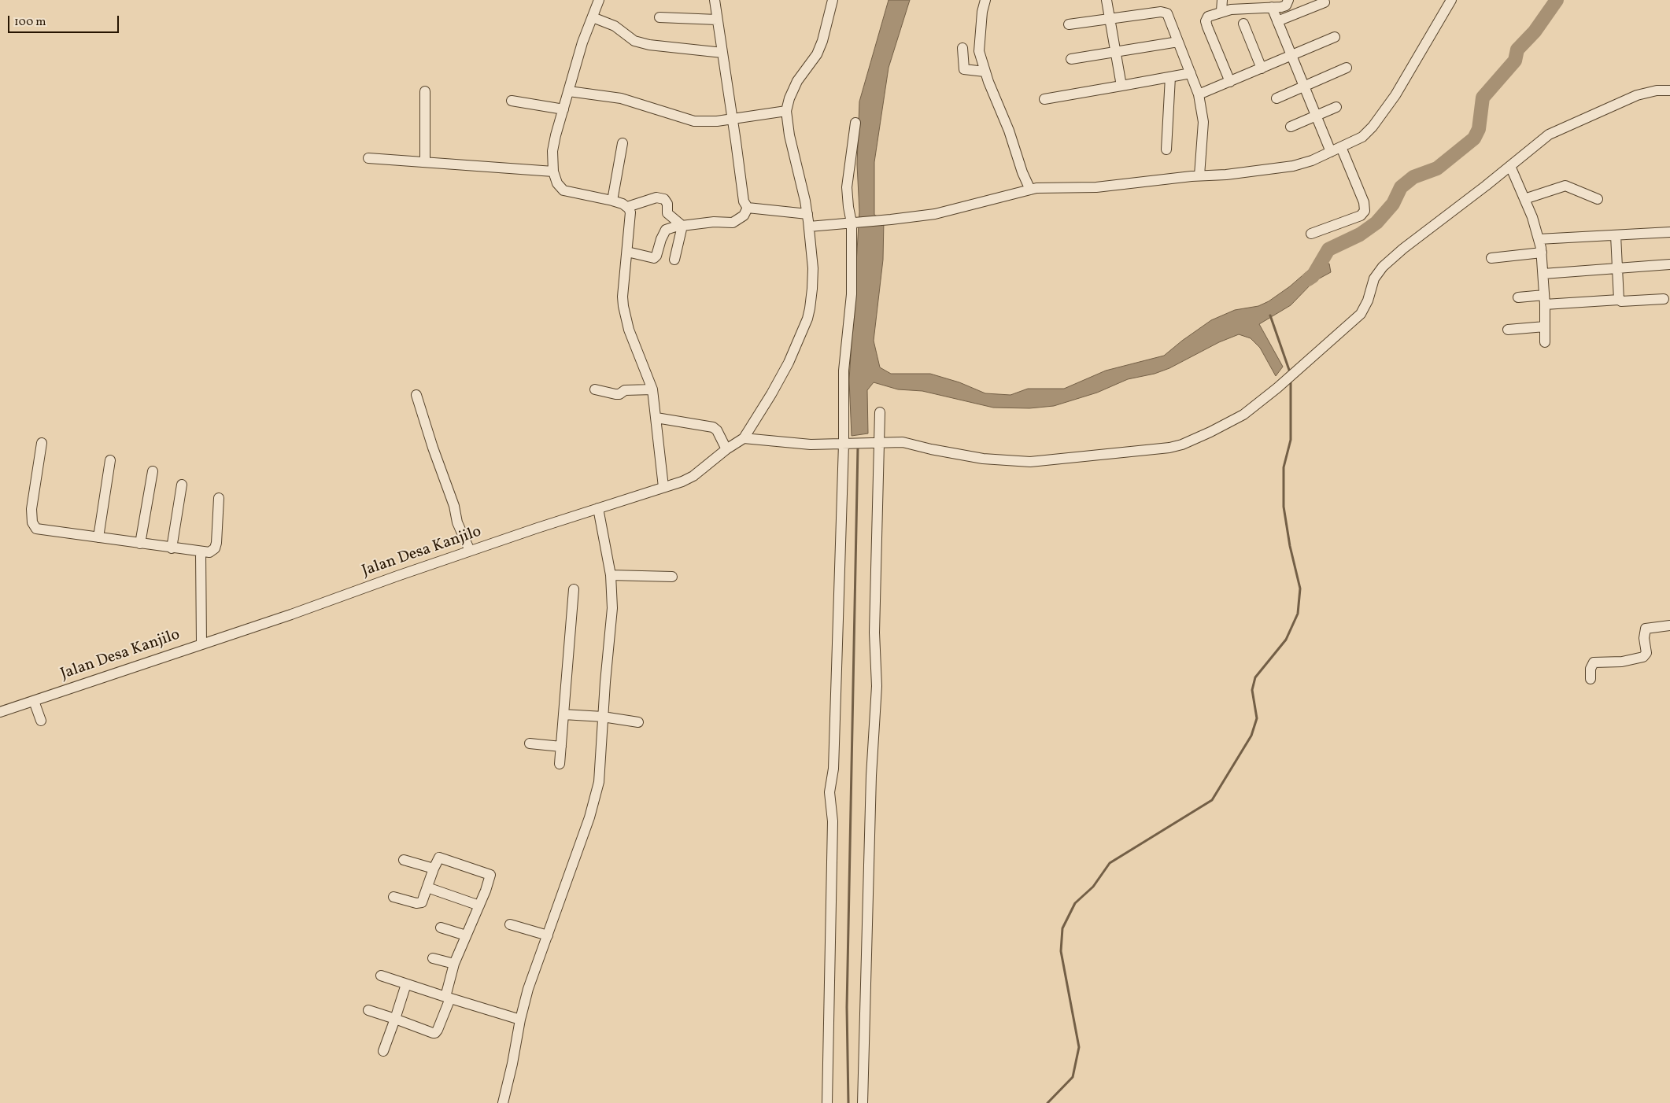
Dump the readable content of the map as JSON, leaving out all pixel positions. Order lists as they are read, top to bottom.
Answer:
{
  "streets": {
    "street": ["Jalan Desa Kanjilo"]
  },
  "scale_bar": "100 m"
}
